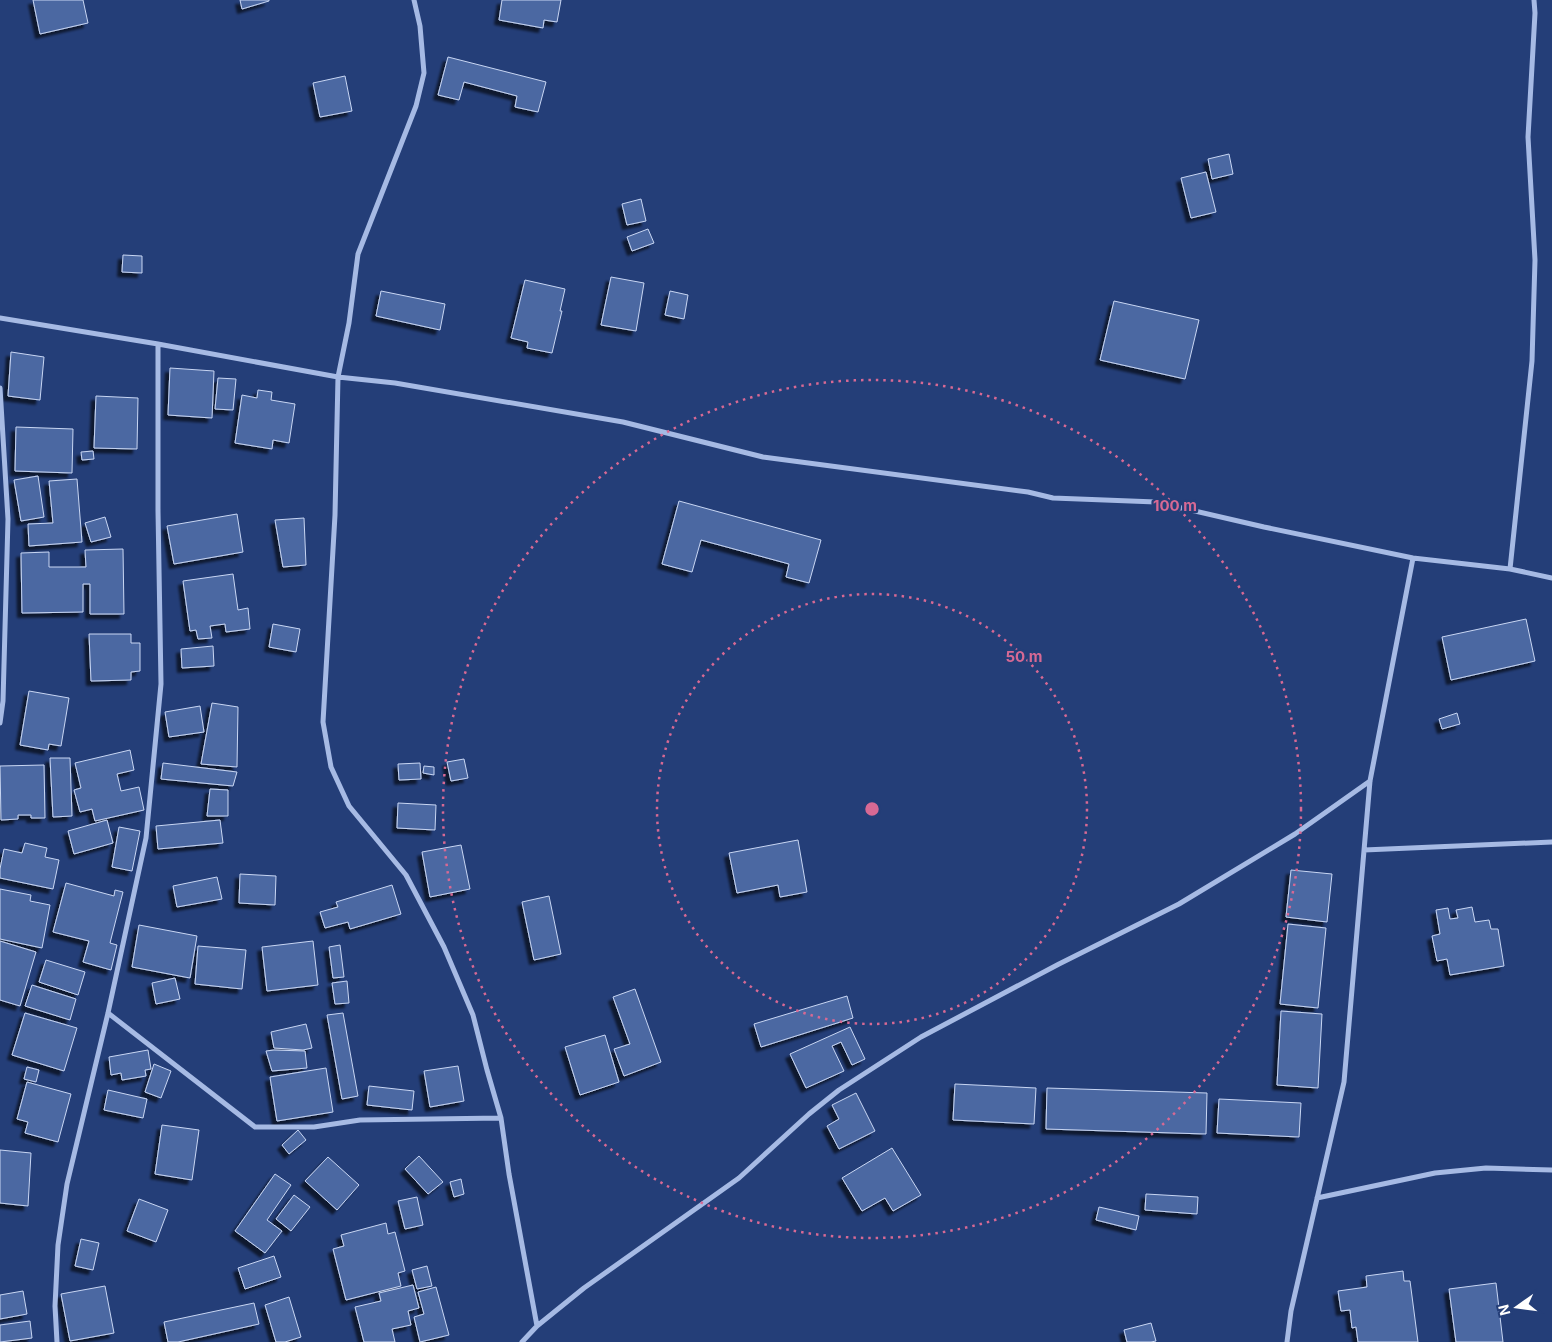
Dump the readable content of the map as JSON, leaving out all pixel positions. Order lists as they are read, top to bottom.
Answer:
{
  "north": "left",
  "rings": ["100 m", "50 m"]
}
